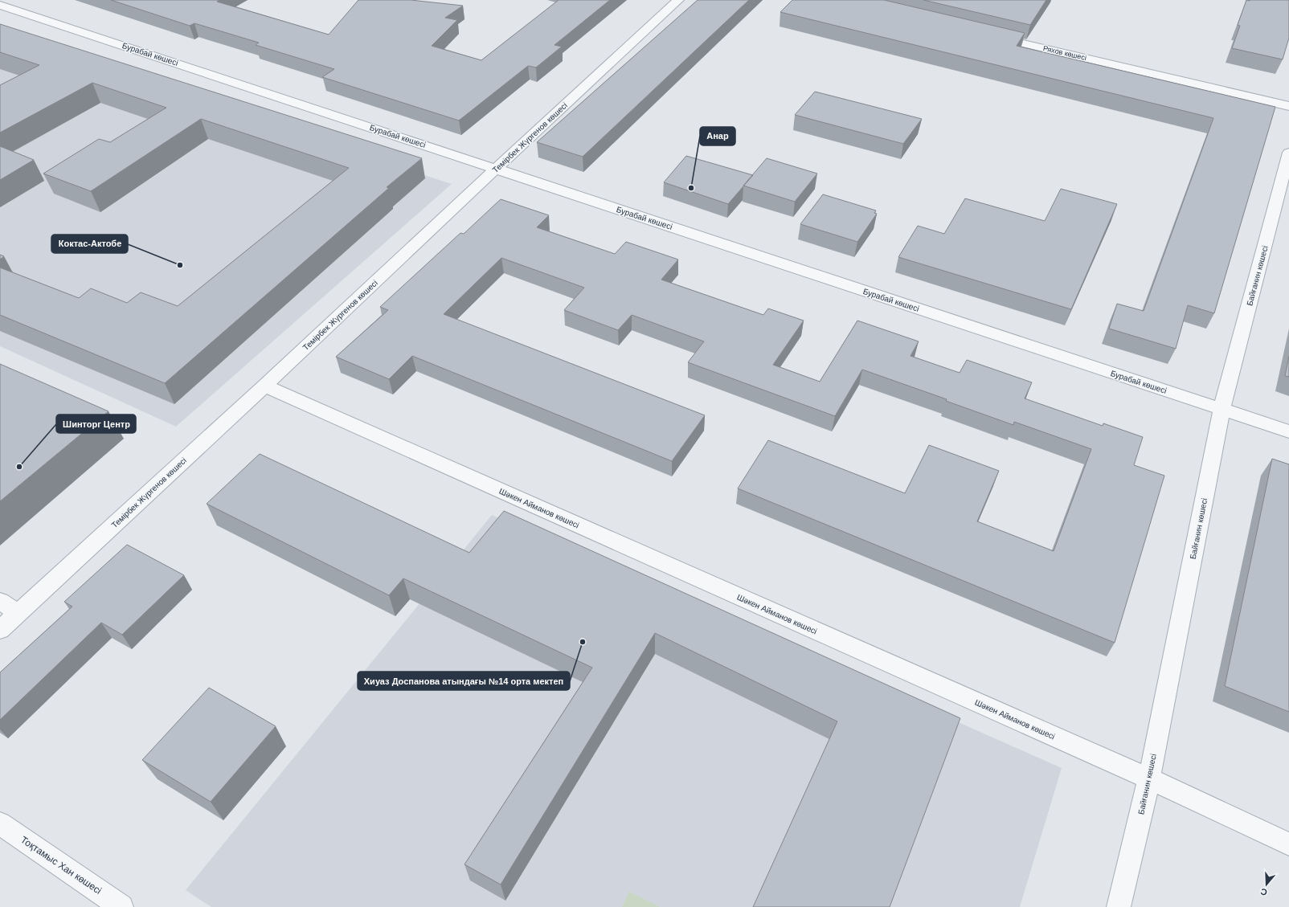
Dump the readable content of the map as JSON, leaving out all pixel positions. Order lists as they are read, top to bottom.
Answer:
{
  "streets": {
    "street": [
      "Ряхов көшесі",
      "Бурабай көшесі",
      "Темірбек Жүргенов көшесі",
      "Байғанин көшесі",
      "Шәкен Айманов көшесі",
      "Тоқтамыс Хан көшесі"
    ]
  },
  "crossings": [
    ["Бурабай көшесі", "Темірбек Жүргенов көшесі"],
    ["Бурабай көшесі", "Байғанин көшесі"],
    ["Темірбек Жүргенов көшесі", "Шәкен Айманов көшесі"],
    ["Байғанин көшесі", "Шәкен Айманов көшесі"]
  ],
  "places": [
    "Анар",
    "Коктас-Актобе",
    "Шинторг Центр",
    "Хиуаз Доспанова атындағы №14 орта мектеп"
  ],
  "north": "bottom"
}
